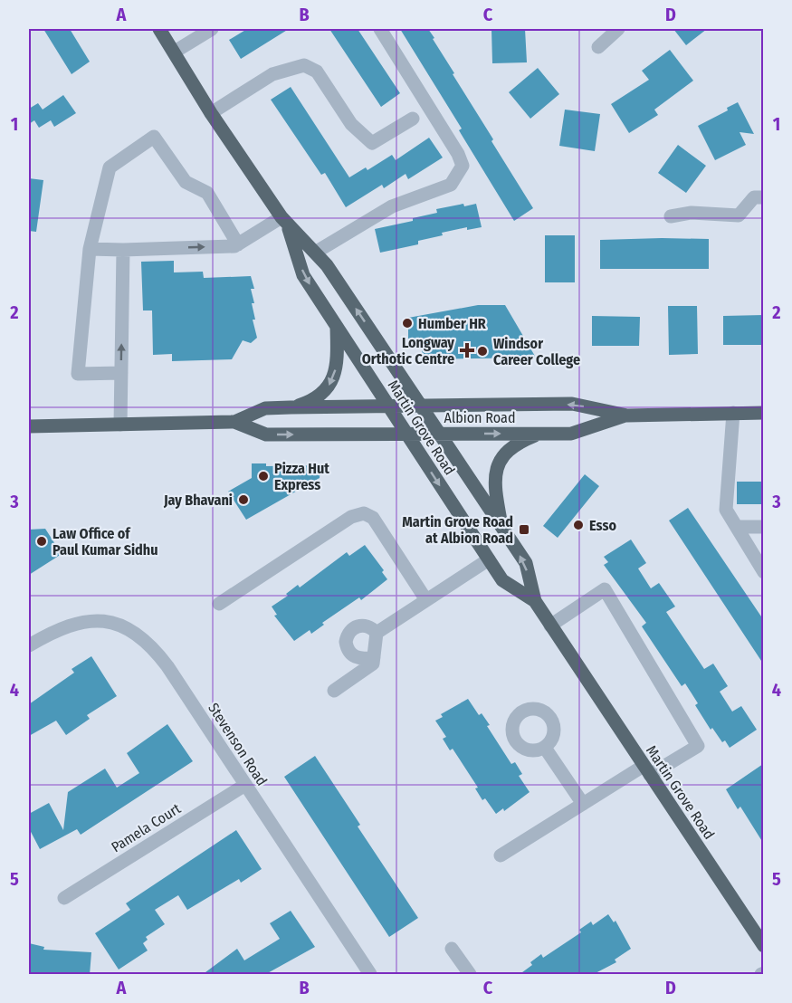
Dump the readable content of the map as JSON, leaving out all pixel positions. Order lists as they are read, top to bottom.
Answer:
{
  "streets": {
    "main road": ["Albion Road", "Martin Grove Road"],
    "street": ["Stevenson Road", "Pamela Court"]
  },
  "crossings": [
    ["Albion Road", "Martin Grove Road"],
    ["Stevenson Road", "Pamela Court"]
  ],
  "places": {
    "other": [
      "Humber HR",
      "Windsor Career College",
      "Pizza Hut Express",
      "Jay Bhavani",
      "Esso",
      "Law Office of Paul Kumar Sidhu"
    ],
    "health": ["Longway Orthotic Centre"],
    "transit": ["Martin Grove Road at Albion Road"]
  },
  "grid": {
    "columns": [
      "A",
      "B",
      "C",
      "D"
    ],
    "rows": [
      "1",
      "2",
      "3",
      "4",
      "5"
    ]
  }
}
